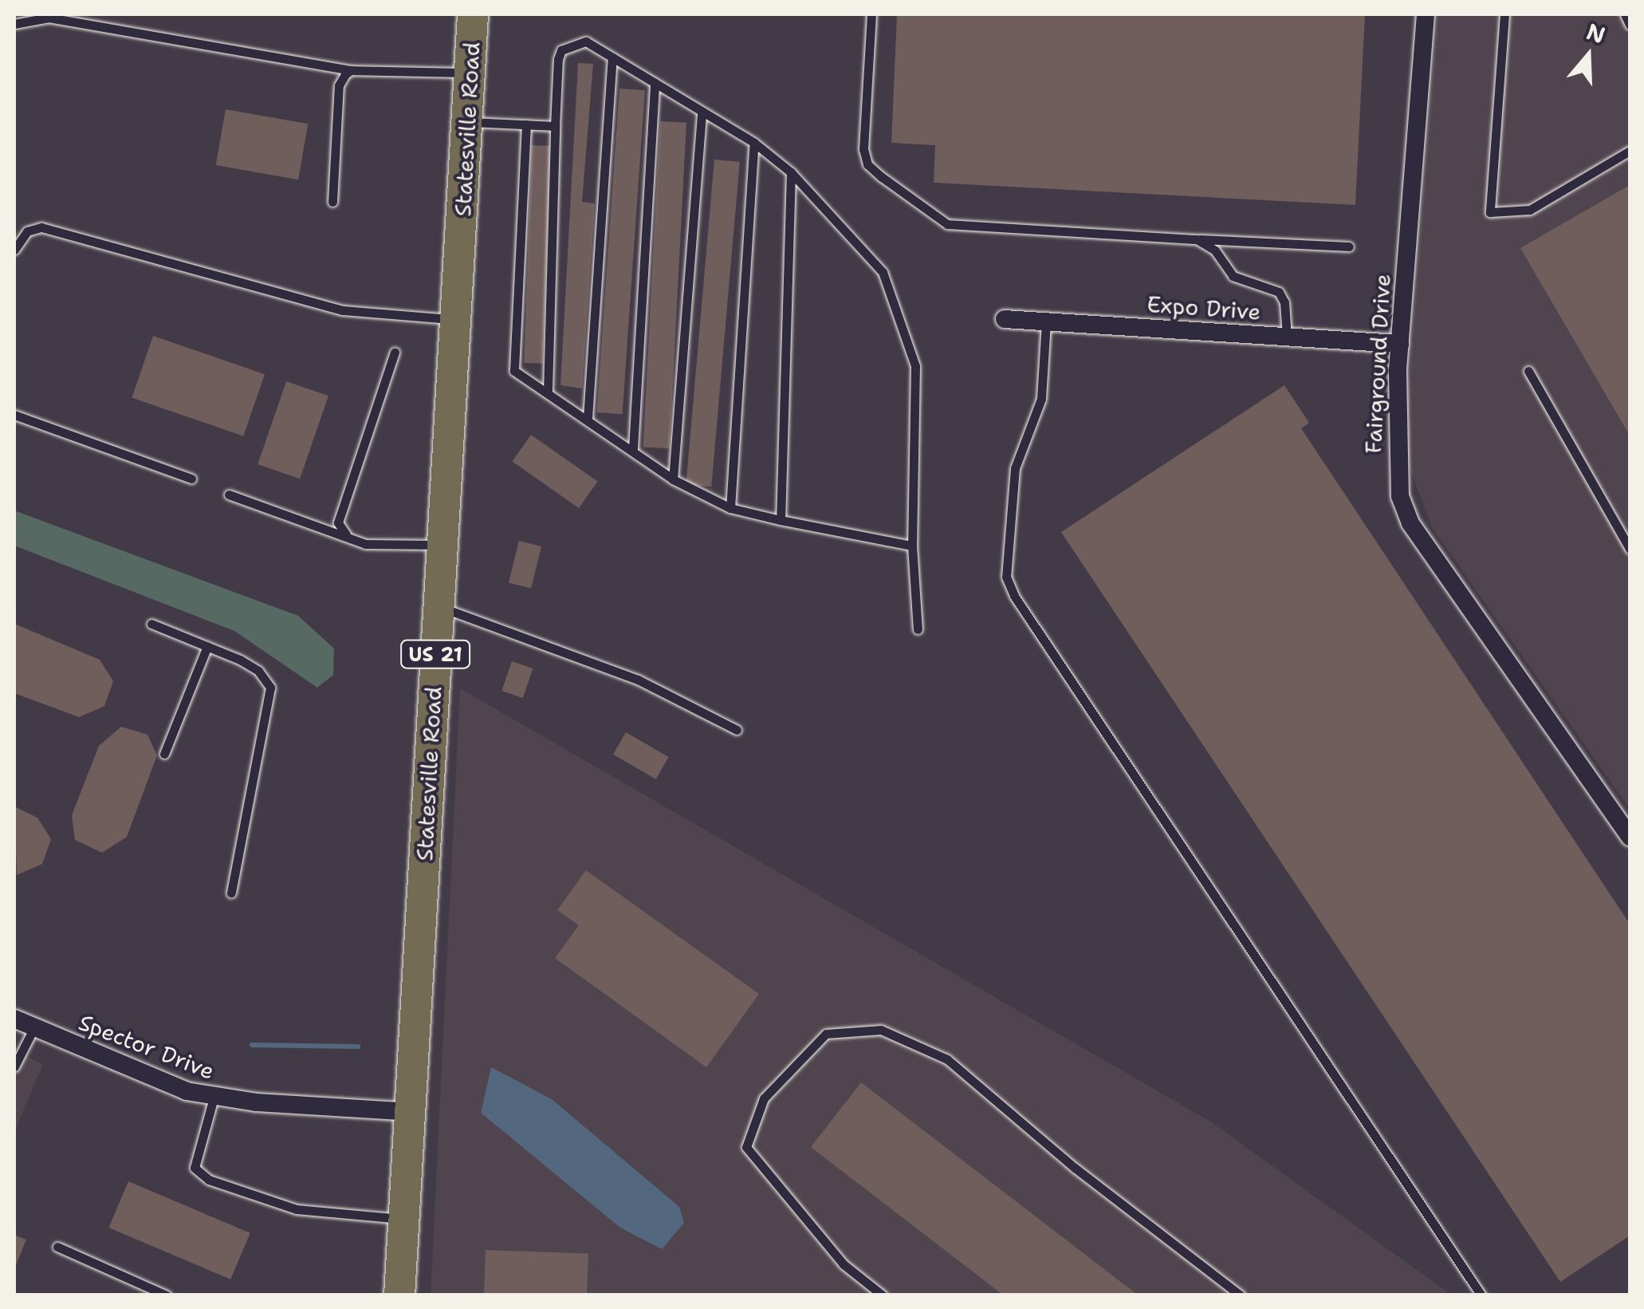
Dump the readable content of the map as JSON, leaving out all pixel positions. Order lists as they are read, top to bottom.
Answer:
{
  "streets": {
    "main road": ["Statesville Road", "US 21"],
    "street": ["Expo Drive", "Fairground Drive", "Spector Drive"]
  },
  "crossings": [
    ["Statesville Road", "Spector Drive"],
    ["Expo Drive", "Fairground Drive"]
  ],
  "north": "top"
}
